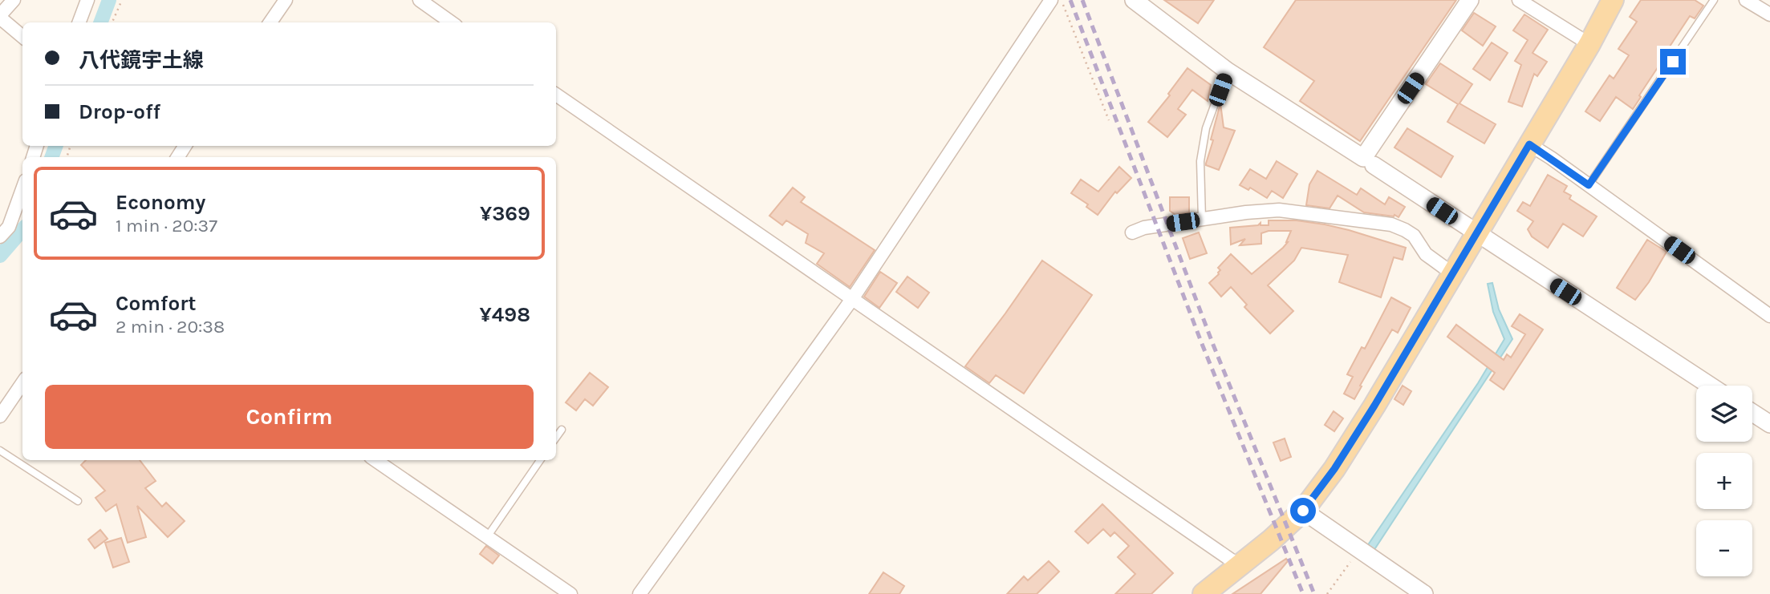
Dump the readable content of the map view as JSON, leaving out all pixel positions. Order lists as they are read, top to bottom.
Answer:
{
  "page": {
    "banner": ["八代鏡宇土線", "Drop-off"],
    "list": [
      {
        "name": "Economy",
        "note": "1 min · 20:37",
        "value": "¥369"
      },
      {
        "name": "Comfort",
        "note": "2 min · 20:38",
        "value": "¥498"
      }
    ],
    "buttons": "Confirm",
    "map_buttons": ["+", "−"]
  }
}
